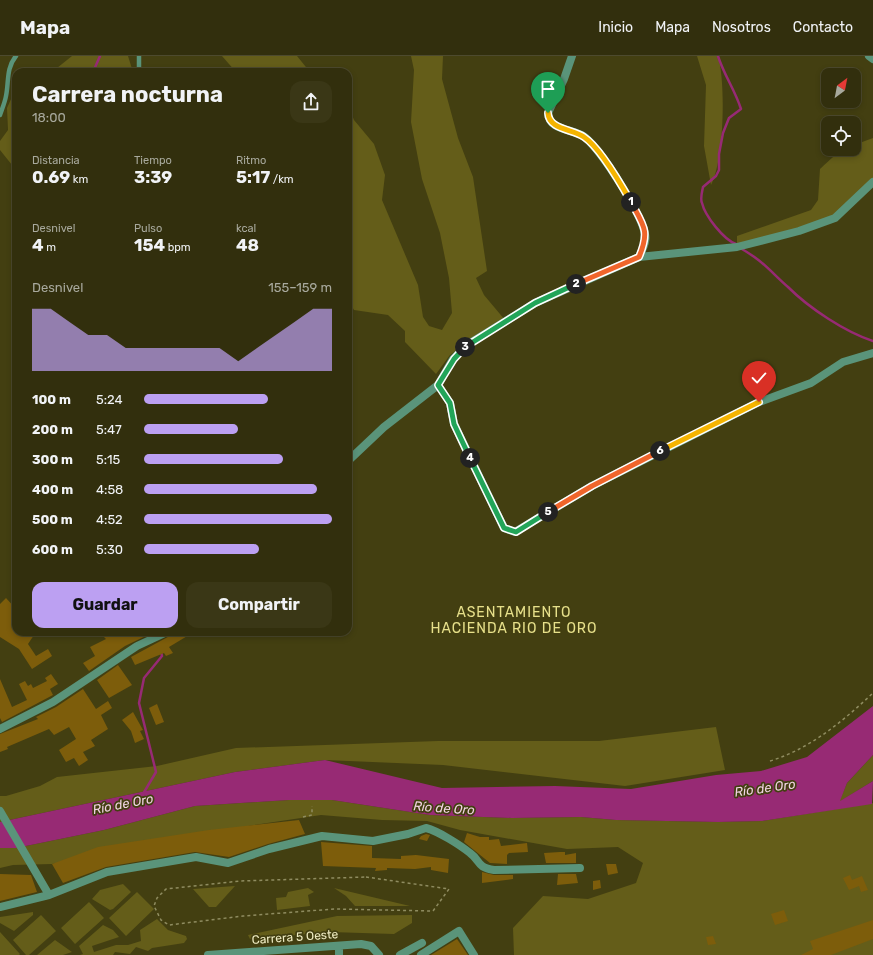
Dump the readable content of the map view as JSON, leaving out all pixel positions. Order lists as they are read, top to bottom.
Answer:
{
  "streets": {
    "street": ["Carrera 5 Oeste"]
  },
  "districts": ["ASENTAMIENTO HACIENDA RIO DE ORO"],
  "water": ["Río de Oro"],
  "north": "top right",
  "page": {
    "header": "Mapa",
    "nav": [
      "Inicio",
      "Mapa",
      "Nosotros",
      "Contacto"
    ],
    "heading": ["Carrera nocturna", "18:00"],
    "stats": [
      ["Distancia", "0.69 km"],
      ["Tiempo", "3:39"],
      ["Ritmo", "5:17 /km"],
      ["Desnivel", "4 m"],
      ["Pulso", "154 bpm"],
      ["kcal", "48"]
    ],
    "pins": [
      "1",
      "2",
      "3",
      "6",
      "4",
      "5"
    ],
    "chart": ["Desnivel", "155–159 m"],
    "list": [
      {
        "name": "100 m",
        "note": "5:24"
      },
      {
        "name": "200 m",
        "note": "5:47"
      },
      {
        "name": "300 m",
        "note": "5:15"
      },
      {
        "name": "400 m",
        "note": "4:58"
      },
      {
        "name": "500 m",
        "note": "4:52"
      },
      {
        "name": "600 m",
        "note": "5:30"
      }
    ],
    "buttons": ["Guardar", "Compartir"]
  }
}
